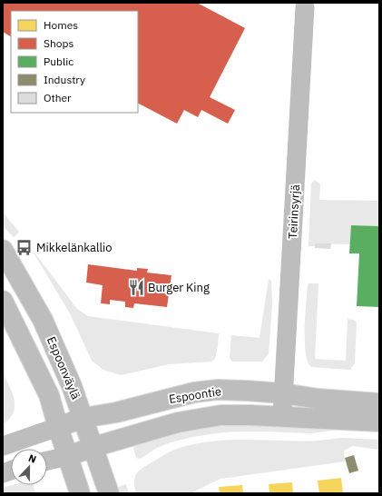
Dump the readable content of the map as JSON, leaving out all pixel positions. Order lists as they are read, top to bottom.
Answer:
{
  "streets": {
    "main road": ["Espoonväylä", "Espoontie"],
    "street": ["Teirinsyrjä"]
  },
  "crossings": [
    ["Teirinsyrjä", "Espoontie"],
    ["Espoonväylä", "Espoontie"]
  ],
  "places": {
    "bus stop": ["Mikkelänkallio"],
    "restaurant": ["Burger King"]
  },
  "legend": [
    "Homes",
    "Shops",
    "Public",
    "Industry",
    "Other"
  ],
  "north": "top"
}
